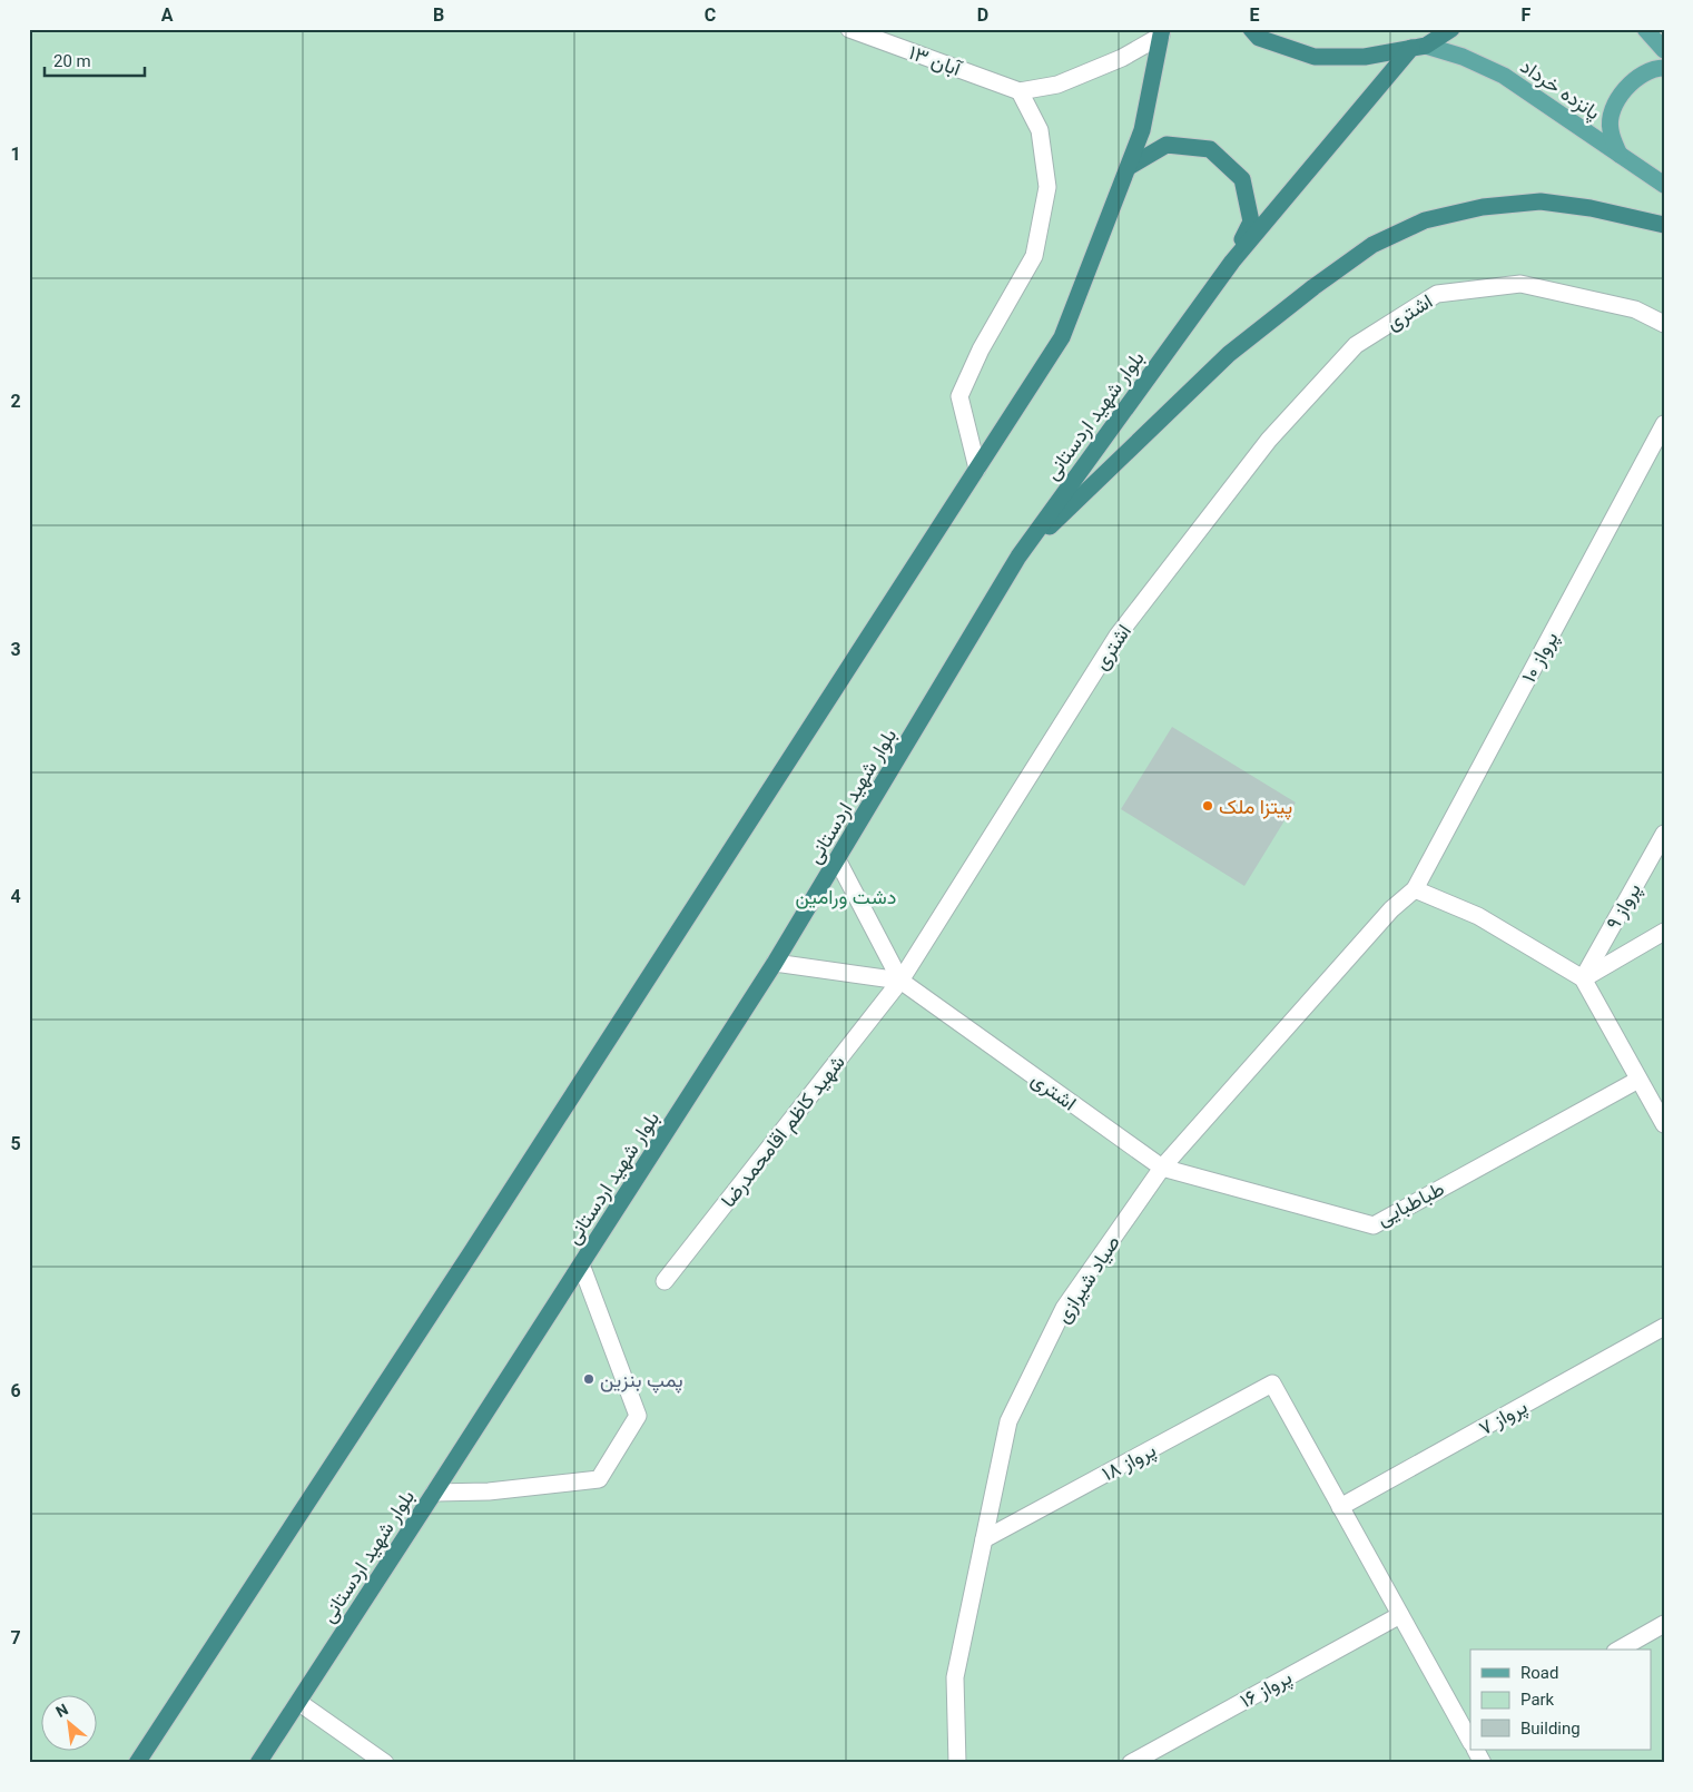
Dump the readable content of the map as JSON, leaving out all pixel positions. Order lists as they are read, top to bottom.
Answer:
{
  "streets": {
    "highway": ["بلوار شهید اردستانی"],
    "main road": ["پانزده خرداد"],
    "street": [
      "۱۳ آبان",
      "اشتری",
      "پرواز ۱۰",
      "پرواز ۹",
      "شهید کاظم اقامحمدرضا",
      "طباطبایی",
      "صیاد شیرازی",
      "پرواز ۷",
      "پرواز ۱۸",
      "پرواز ۱۶"
    ]
  },
  "crossings": [
    ["پانزده خرداد", "بلوار شهید اردستانی"],
    ["اشتری", "شهید کاظم اقامحمدرضا"],
    ["اشتری", "طباطبایی"],
    ["اشتری", "صیاد شیرازی"],
    ["پرواز ۱۰", "صیاد شیرازی"],
    ["طباطبایی", "صیاد شیرازی"],
    ["صیاد شیرازی", "پرواز ۱۸"],
    ["پرواز ۷", "پرواز ۱۸"]
  ],
  "parks": ["دشت ورامین"],
  "places": ["پیتزا ملک", "پمپ بنزین"],
  "legend": ["Road", "Park", "Building"],
  "scale_bar": "20 m",
  "north": "top left",
  "grid": {
    "columns": [
      "A",
      "B",
      "C",
      "D",
      "E",
      "F"
    ],
    "rows": [
      "1",
      "2",
      "3",
      "4",
      "5",
      "6",
      "7"
    ]
  }
}
